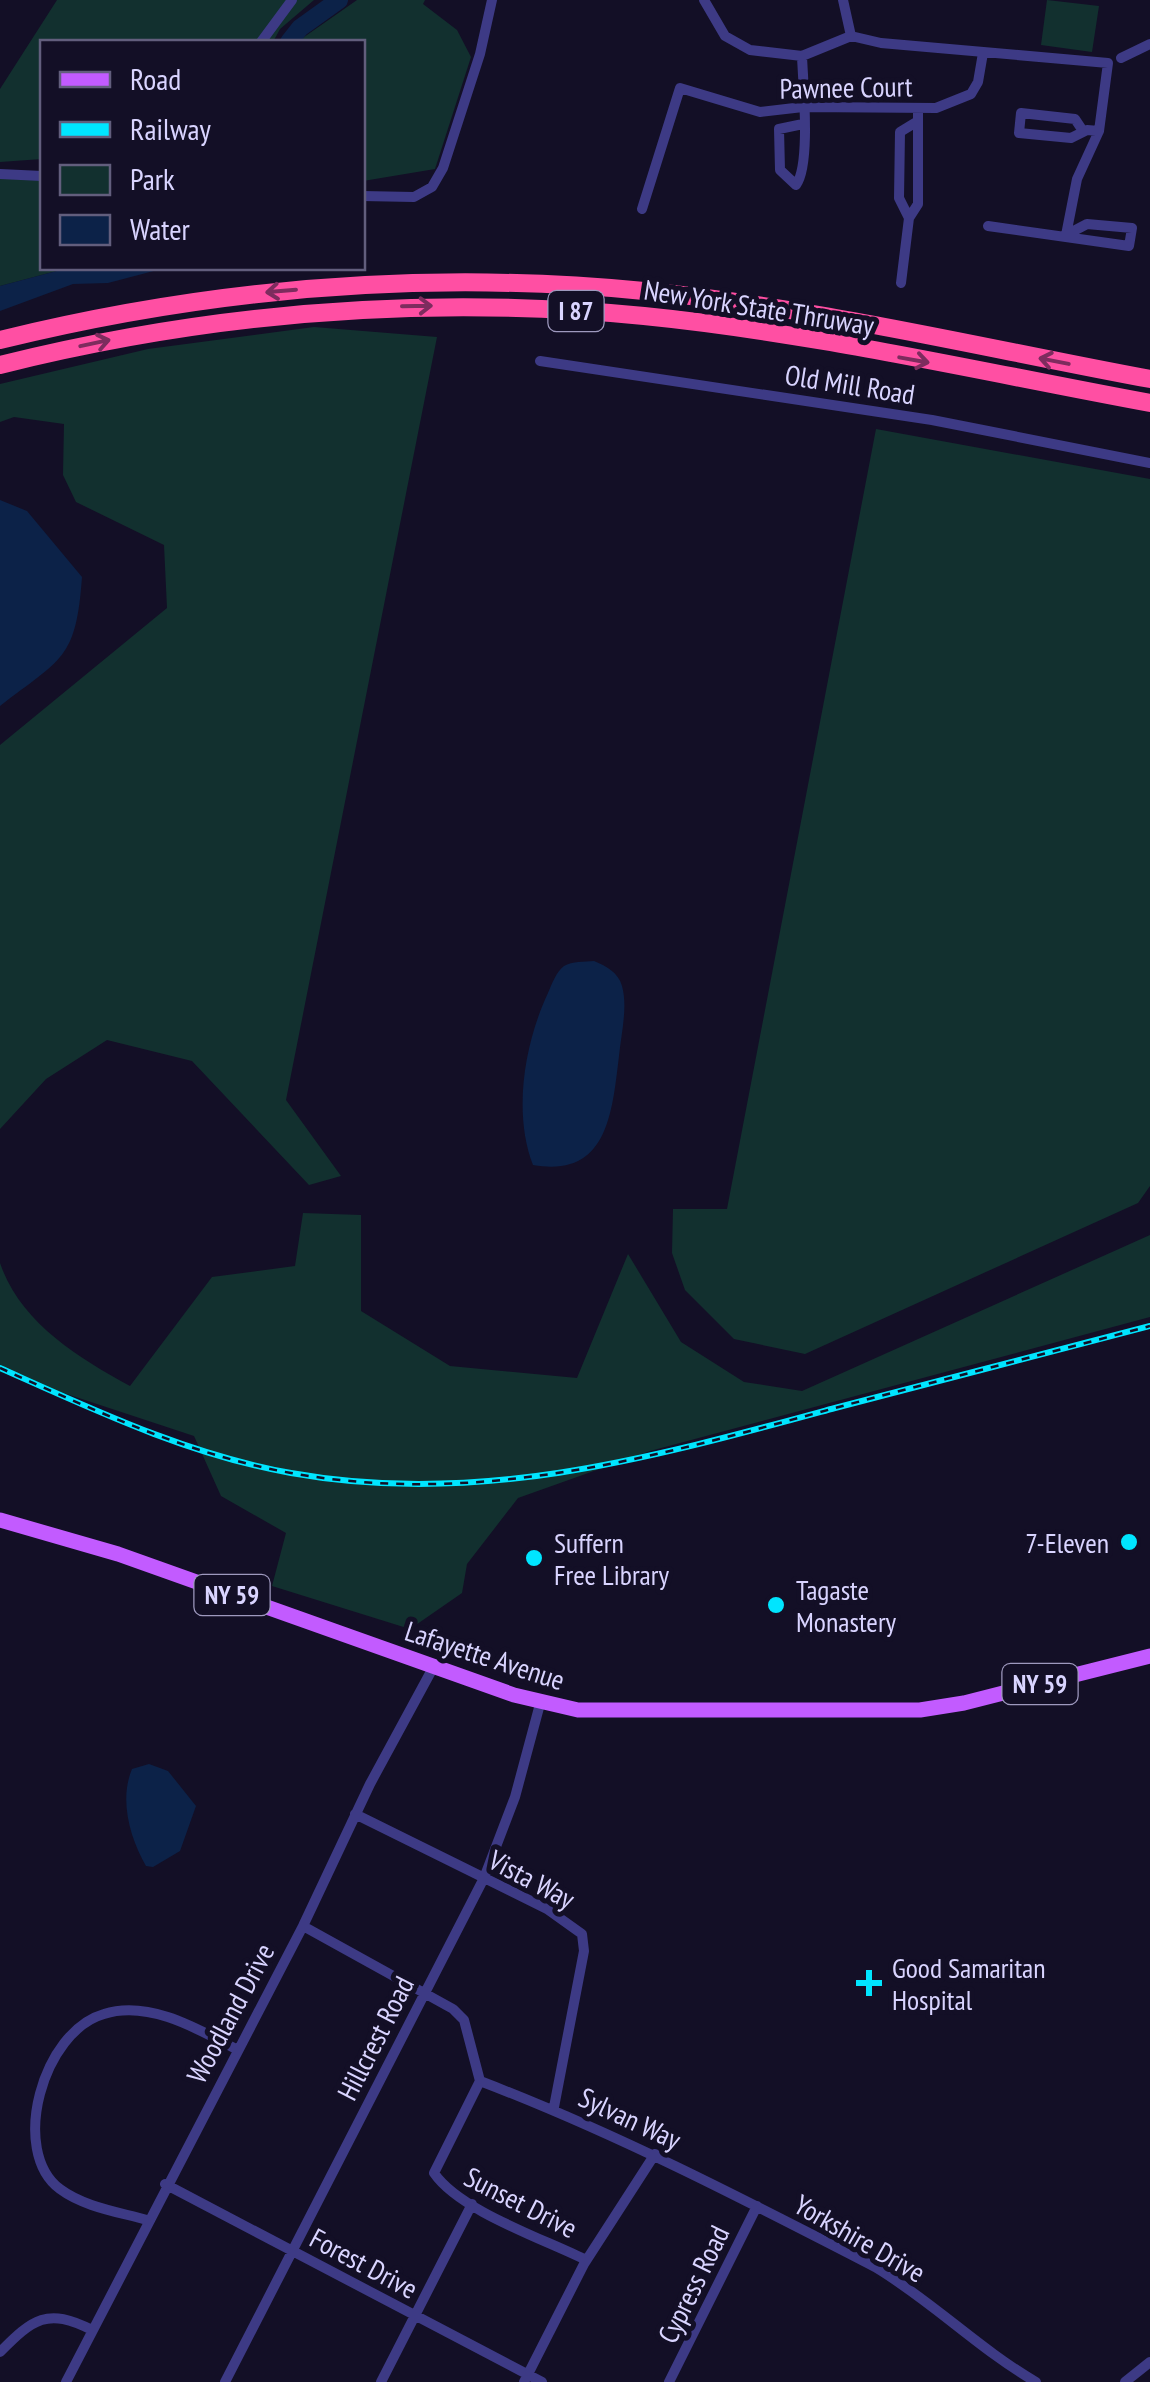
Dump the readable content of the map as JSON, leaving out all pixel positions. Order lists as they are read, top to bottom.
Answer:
{
  "streets": {
    "highway": ["New York State Thruway", "I 87"],
    "main road": ["NY 59", "Lafayette Avenue"],
    "street": [
      "Pawnee Court",
      "Old Mill Road",
      "Vista Way",
      "Woodland Drive",
      "Hillcrest Road",
      "Sylvan Way",
      "Sunset Drive",
      "Yorkshire Drive",
      "Forest Drive",
      "Cypress Road"
    ]
  },
  "crossings": [
    ["Lafayette Avenue", "Woodland Drive"],
    ["Lafayette Avenue", "Hillcrest Road"],
    ["Vista Way", "Woodland Drive"],
    ["Vista Way", "Hillcrest Road"],
    ["Vista Way", "Sylvan Way"],
    ["Woodland Drive", "Forest Drive"],
    ["Hillcrest Road", "Forest Drive"],
    ["Sylvan Way", "Sunset Drive"],
    ["Sylvan Way", "Yorkshire Drive"],
    ["Sylvan Way", "Cypress Road"],
    ["Yorkshire Drive", "Cypress Road"]
  ],
  "places": {
    "other": ["7-Eleven", "Suffern Free Library", "Tagaste Monastery"],
    "health": ["Good Samaritan Hospital"]
  },
  "legend": [
    "Road",
    "Railway",
    "Park",
    "Water"
  ]
}
